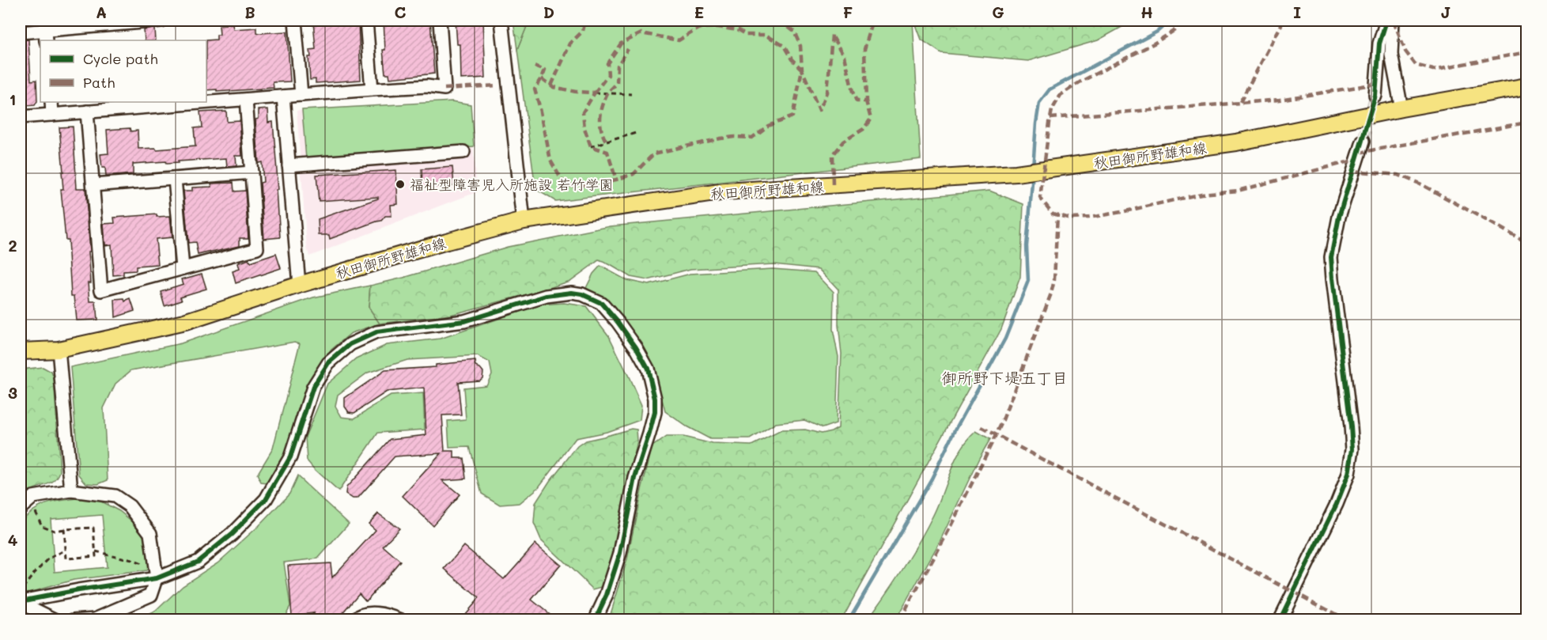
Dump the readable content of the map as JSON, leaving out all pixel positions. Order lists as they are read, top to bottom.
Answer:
{
  "streets": {
    "main road": ["秋田御所野雄和線"]
  },
  "districts": ["御所野下堤五丁目"],
  "places": ["福祉型障害児入所施設 若竹学園"],
  "legend": ["Cycle path", "Path"],
  "grid": {
    "columns": [
      "A",
      "B",
      "C",
      "D",
      "E",
      "F",
      "G",
      "H",
      "I",
      "J"
    ],
    "rows": [
      "1",
      "2",
      "3",
      "4"
    ]
  }
}
